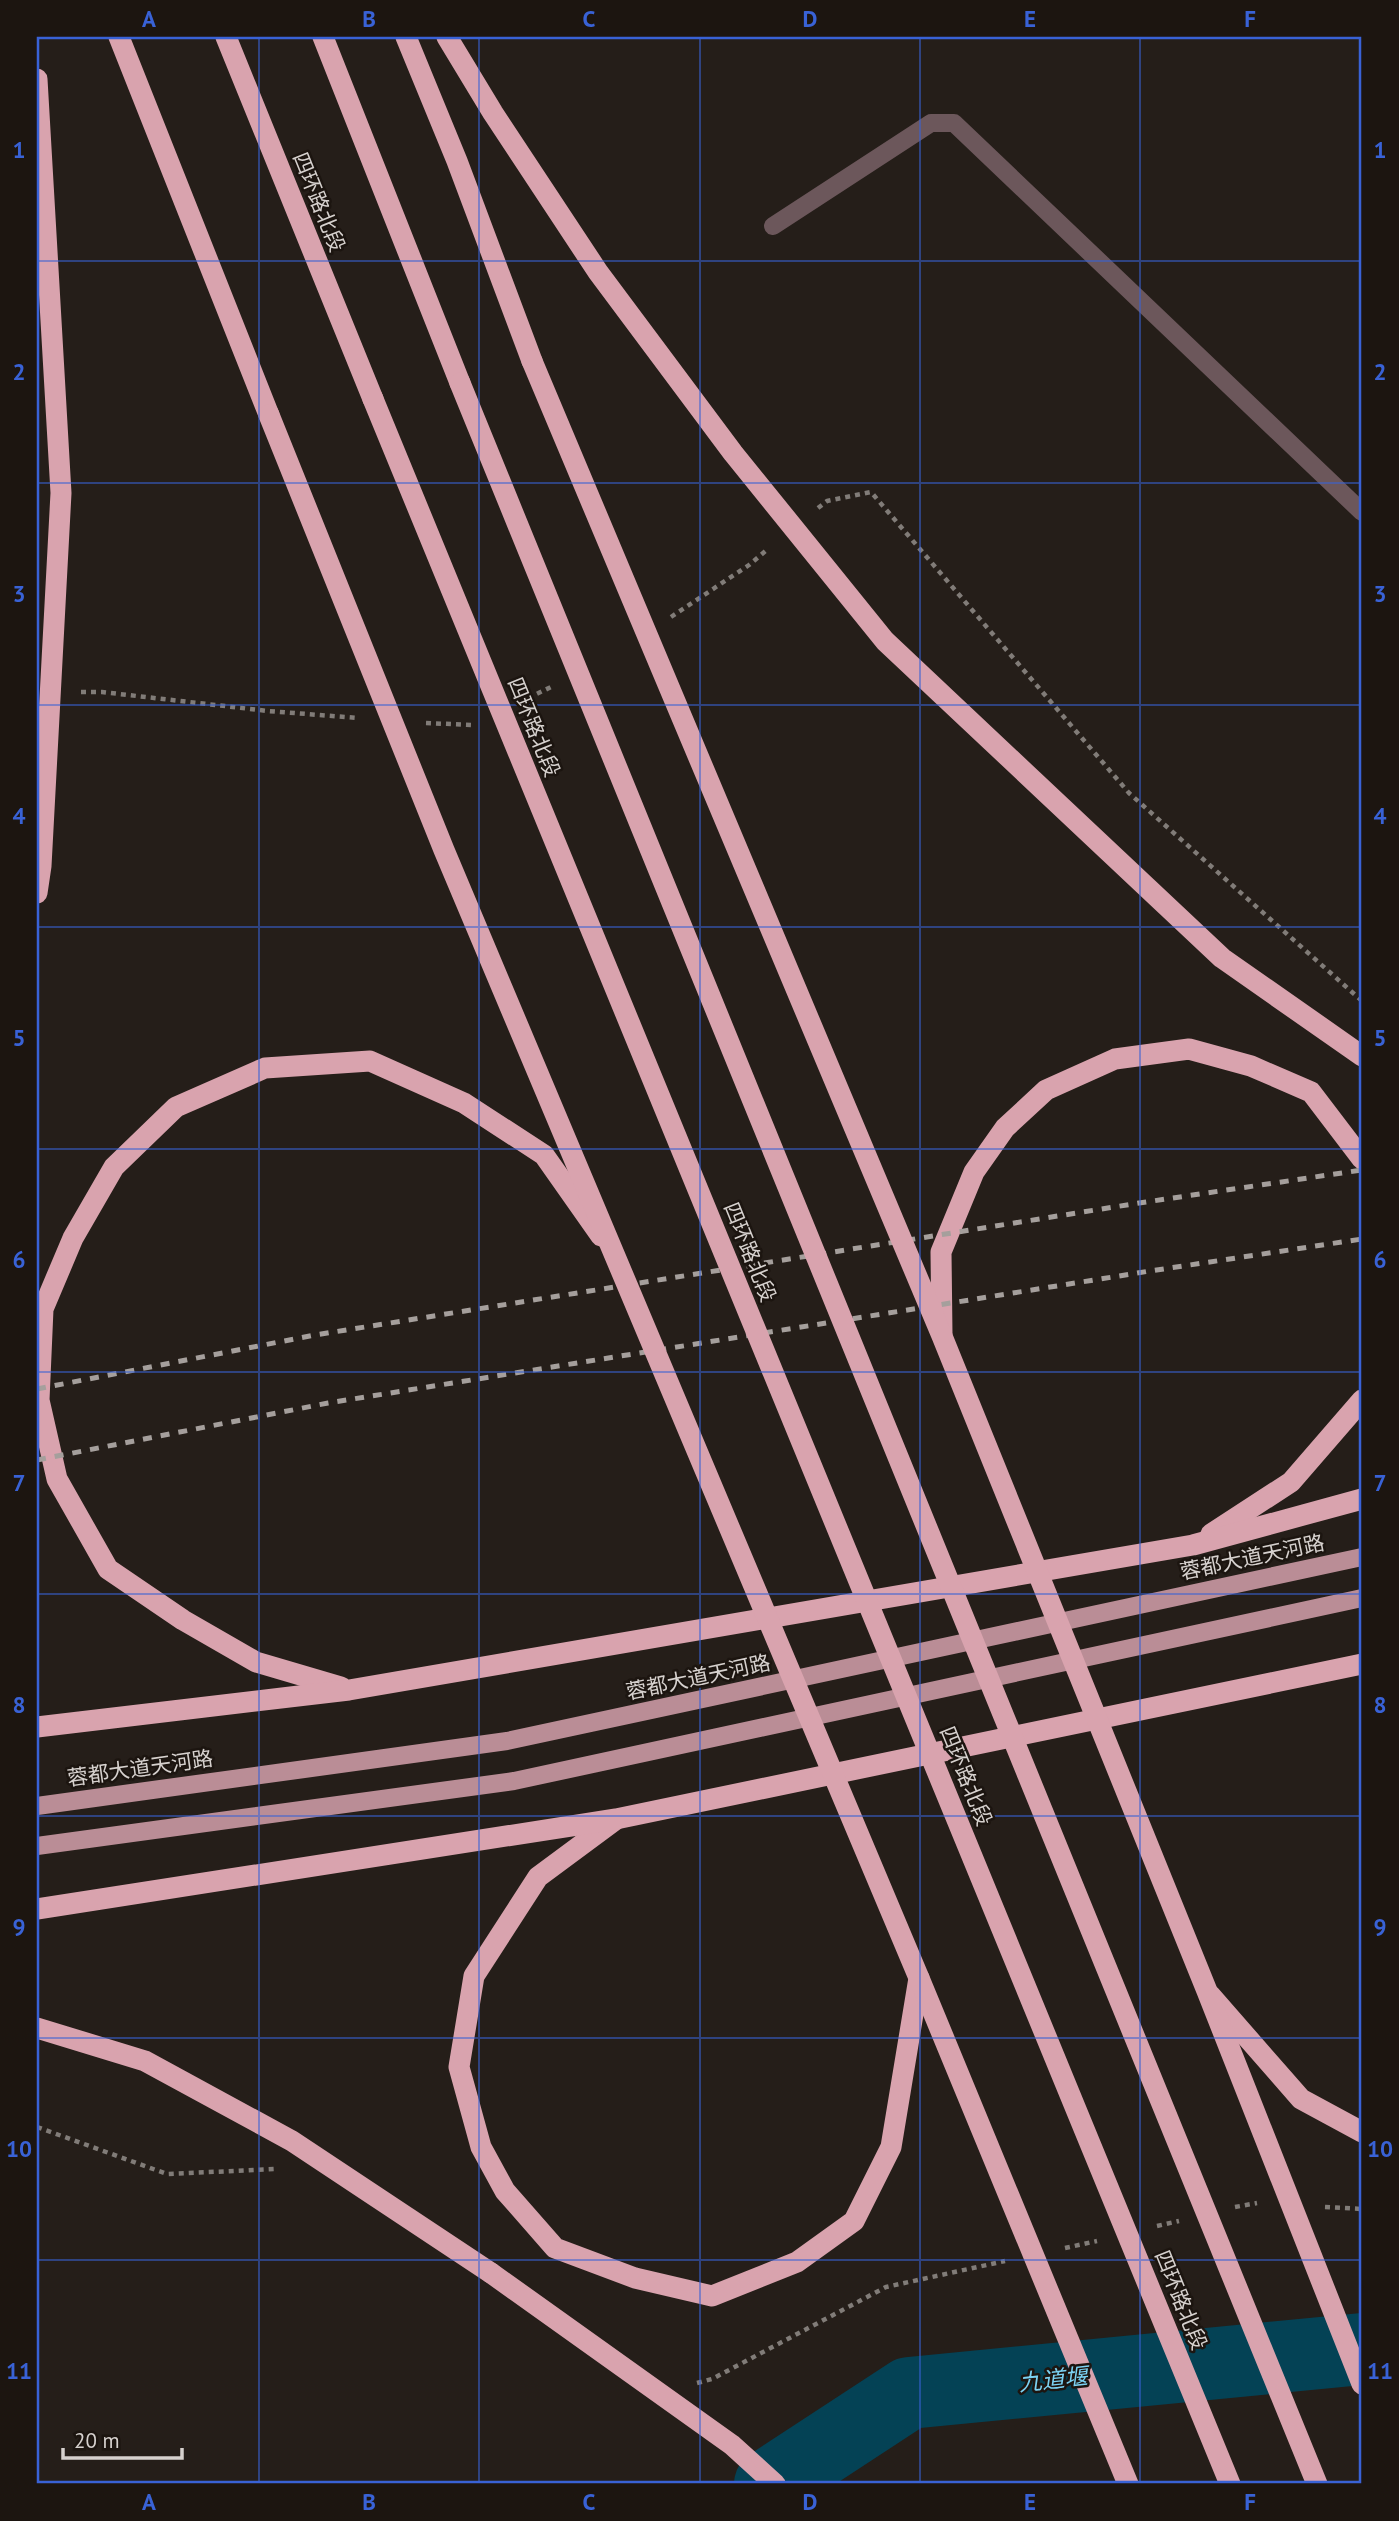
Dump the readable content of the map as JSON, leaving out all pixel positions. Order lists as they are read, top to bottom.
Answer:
{
  "streets": {
    "highway": ["四环路北段"],
    "main road": ["蓉都大道天河路"]
  },
  "water": ["九道堰"],
  "scale_bar": "20 m",
  "grid": {
    "columns": [
      "A",
      "B",
      "C",
      "D",
      "E",
      "F"
    ],
    "rows": [
      "1",
      "2",
      "3",
      "4",
      "5",
      "6",
      "7",
      "8",
      "9",
      "10",
      "11"
    ]
  }
}
